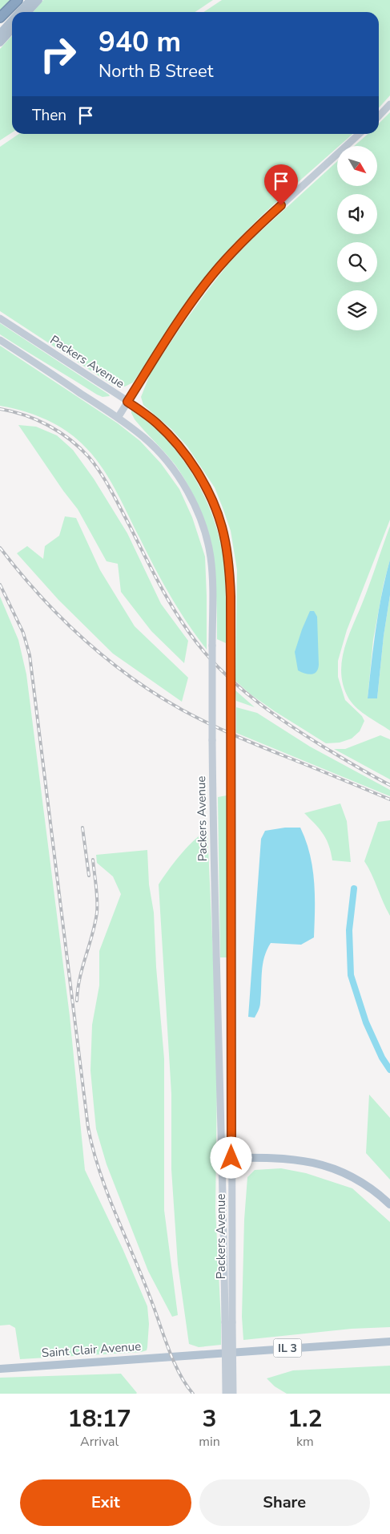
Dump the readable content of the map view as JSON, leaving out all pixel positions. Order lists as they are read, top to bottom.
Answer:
{
  "streets": {
    "main road": ["Packers Avenue", "IL 3", "Saint Clair Avenue"]
  },
  "north": "bottom right",
  "page": {
    "turn": ["940 m", "North B Street"],
    "then": "Then",
    "eta": [
      "18:17",
      "Arrival",
      "3",
      "min",
      "1.2",
      "km"
    ],
    "buttons": ["Exit", "Share"]
  }
}
